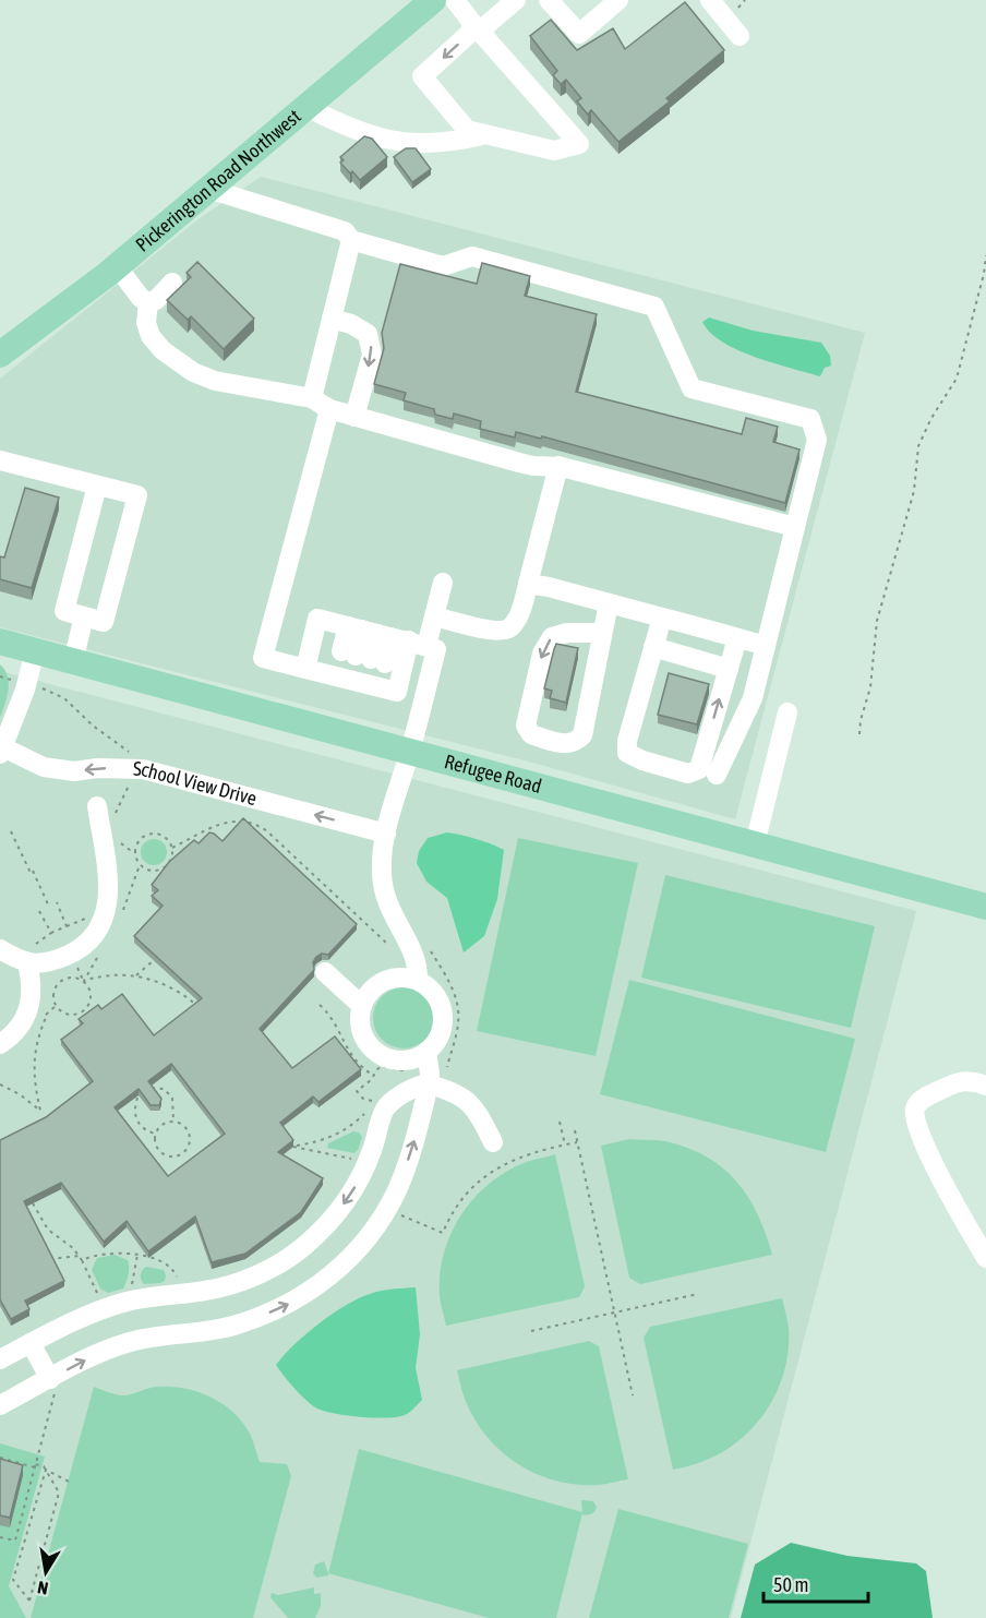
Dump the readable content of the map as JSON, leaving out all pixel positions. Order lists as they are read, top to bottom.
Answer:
{
  "streets": {
    "main road": ["Pickerington Road Northwest", "Refugee Road"],
    "street": ["School View Drive"]
  },
  "one_way": ["School View Drive"],
  "scale_bar": "50 m",
  "north": "bottom"
}
